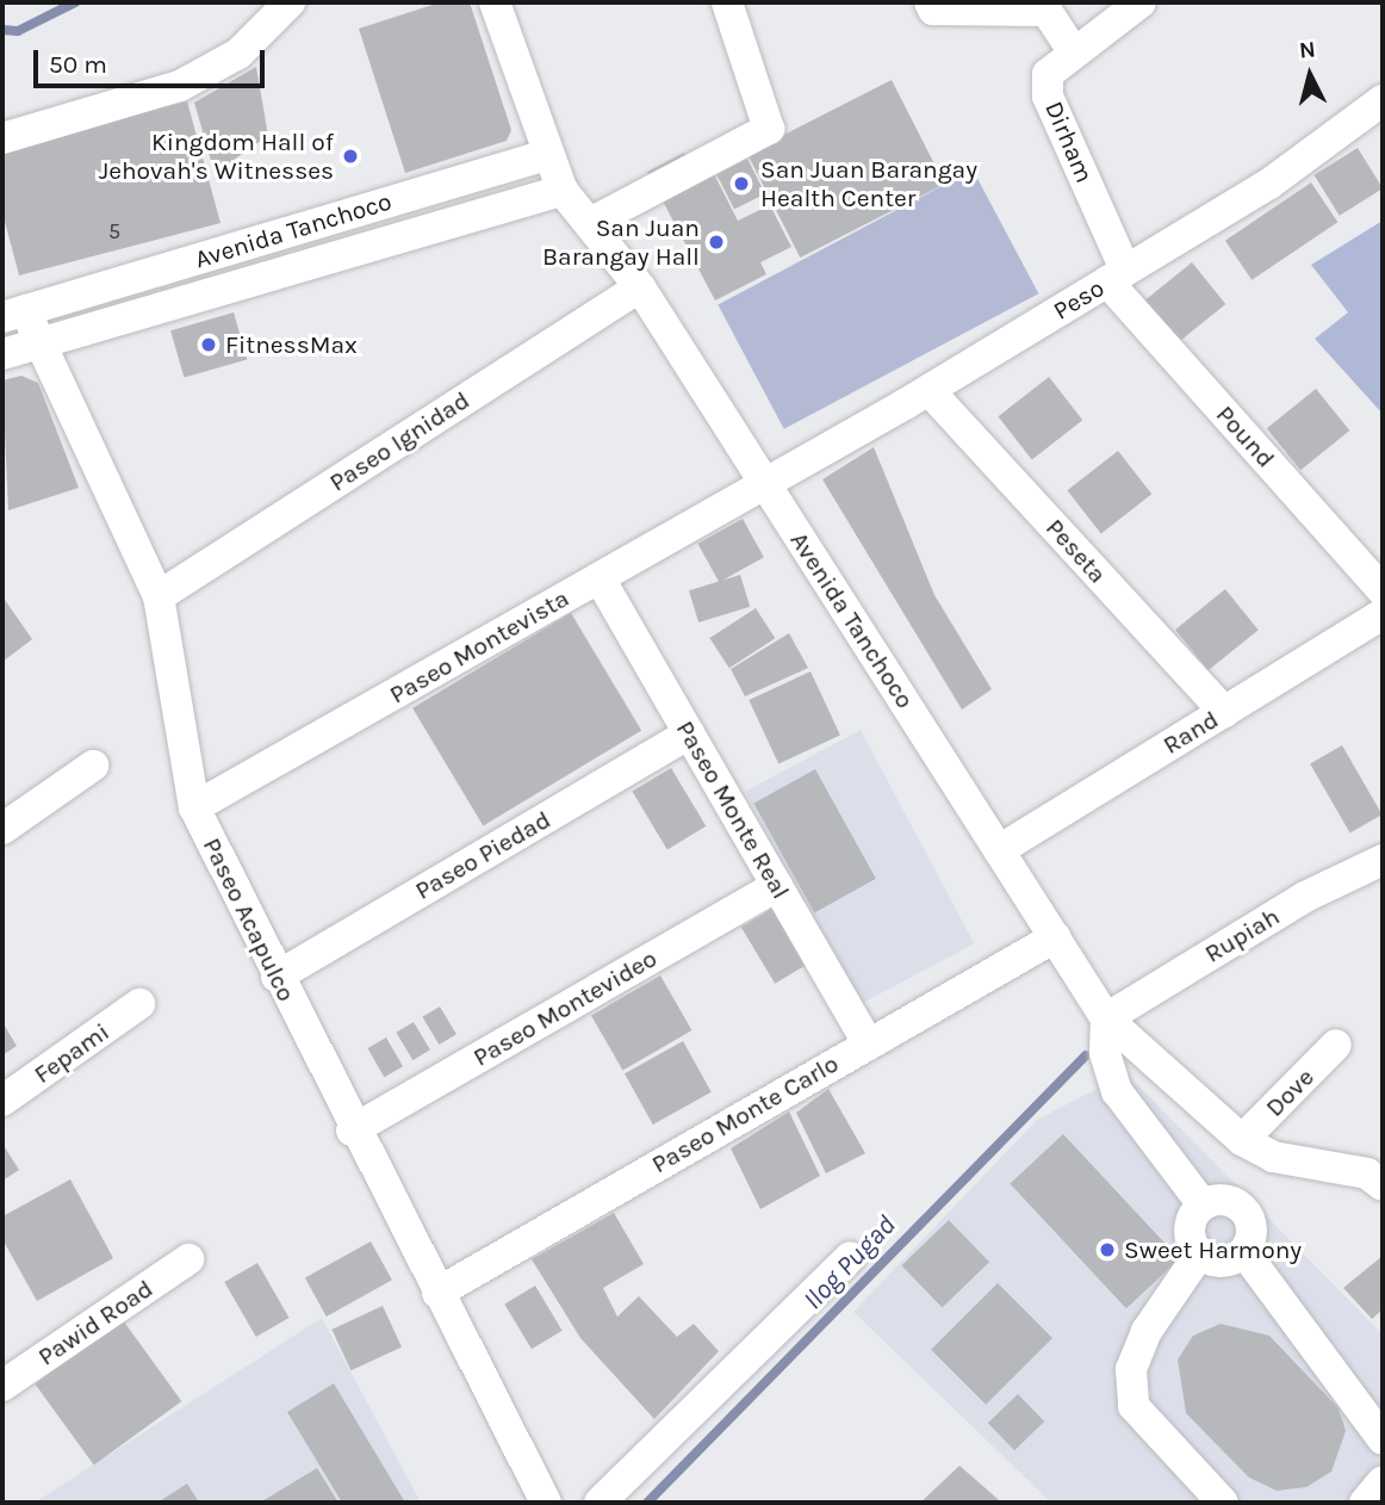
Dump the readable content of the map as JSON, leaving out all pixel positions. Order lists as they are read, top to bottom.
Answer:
{
  "streets": {
    "street": [
      "Dirham",
      "Avenida Tanchoco",
      "Peso",
      "Pound",
      "Paseo Ignidad",
      "Peseta",
      "Paseo Montevista",
      "Rand",
      "Paseo Monte Real",
      "Paseo Piedad",
      "Paseo Acapulco",
      "Rupiah",
      "Paseo Montevideo",
      "Fepami",
      "Dove",
      "Paseo Monte Carlo",
      "Pawid Road"
    ]
  },
  "crossings": [
    ["Dirham", "Peso"],
    ["Dirham", "Pound"],
    ["Avenida Tanchoco", "Peso"],
    ["Avenida Tanchoco", "Paseo Ignidad"],
    ["Avenida Tanchoco", "Paseo Montevista"],
    ["Avenida Tanchoco", "Rand"],
    ["Avenida Tanchoco", "Paseo Acapulco"],
    ["Avenida Tanchoco", "Rupiah"],
    ["Avenida Tanchoco", "Dove"],
    ["Avenida Tanchoco", "Paseo Monte Carlo"],
    ["Peso", "Pound"],
    ["Peso", "Peseta"],
    ["Peso", "Paseo Montevista"],
    ["Paseo Ignidad", "Paseo Acapulco"],
    ["Peseta", "Rand"],
    ["Paseo Montevista", "Paseo Monte Real"],
    ["Paseo Montevista", "Paseo Acapulco"],
    ["Paseo Monte Real", "Paseo Piedad"],
    ["Paseo Monte Real", "Paseo Montevideo"],
    ["Paseo Monte Real", "Paseo Monte Carlo"],
    ["Paseo Piedad", "Paseo Acapulco"],
    ["Paseo Acapulco", "Paseo Montevideo"],
    ["Paseo Acapulco", "Paseo Monte Carlo"]
  ],
  "water": ["Ilog Pugad"],
  "places": [
    "Kingdom Hall of Jehovah's Witnesses",
    "San Juan Barangay Health Center",
    "San Juan Barangay Hall",
    "FitnessMax",
    "Sweet Harmony"
  ],
  "house_numbers": ["5"],
  "scale_bar": "50 m",
  "north": "top"
}
